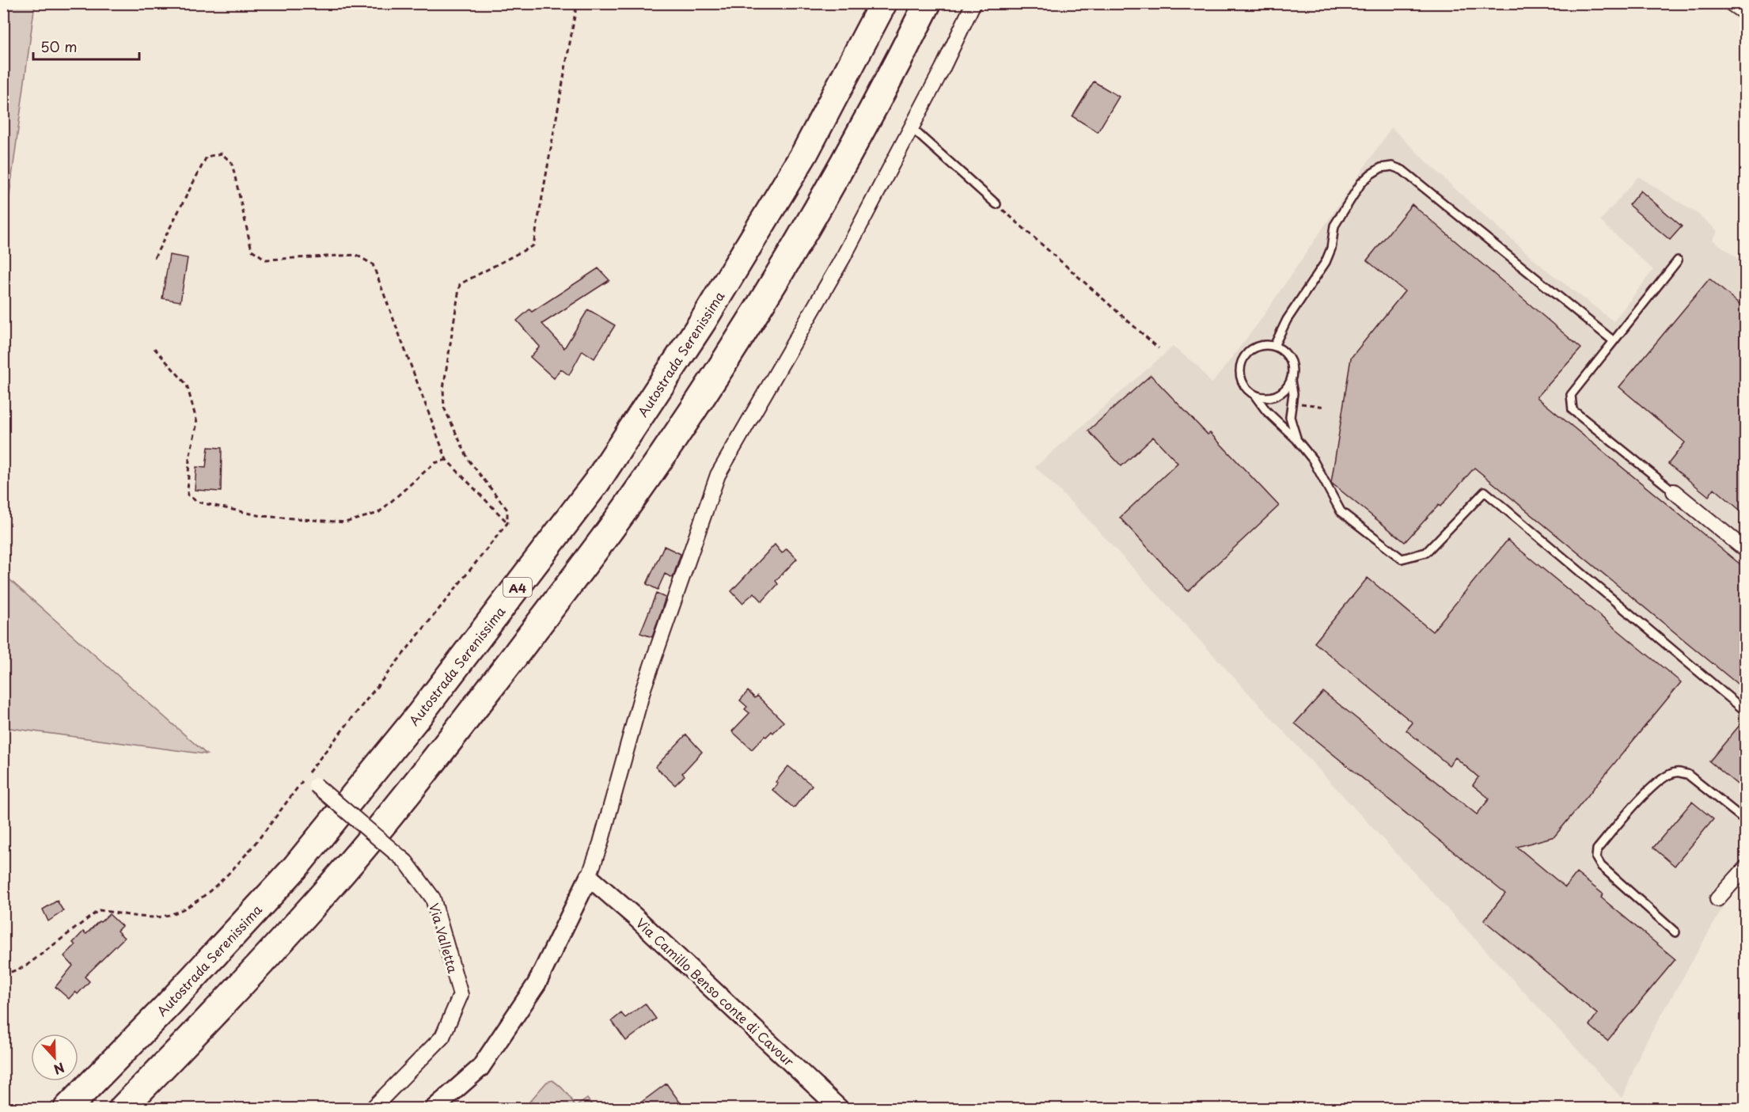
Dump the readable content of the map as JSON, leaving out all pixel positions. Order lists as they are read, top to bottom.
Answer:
{
  "streets": {
    "highway": ["Autostrada Serenissima", "A4"],
    "street": ["Via Valletta", "Via Camillo Benso conte di Cavour"]
  },
  "scale_bar": "50 m",
  "north": "bottom"
}
